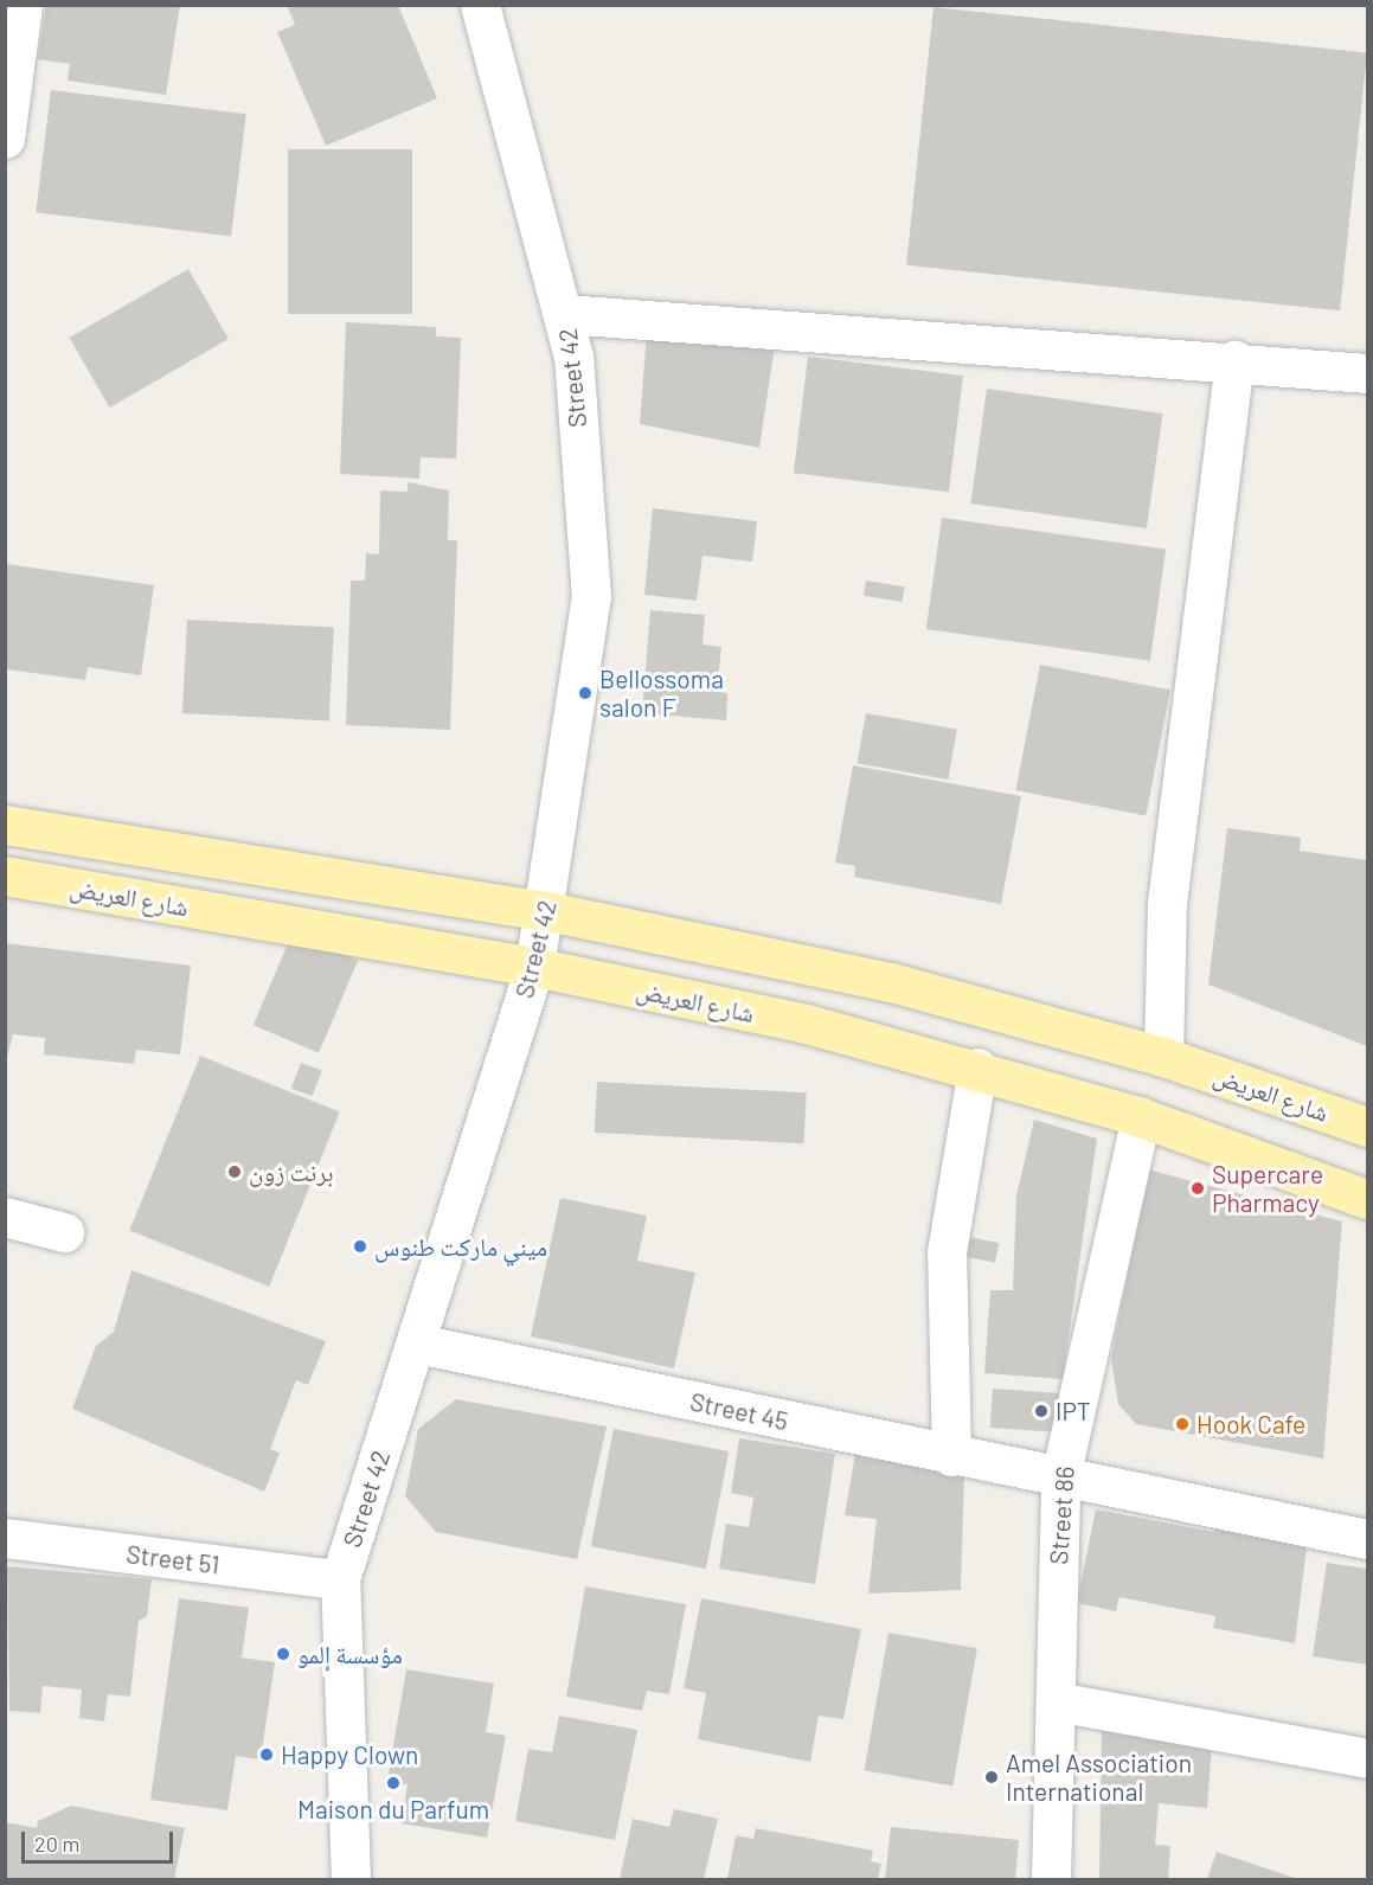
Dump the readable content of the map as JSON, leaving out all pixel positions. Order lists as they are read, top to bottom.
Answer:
{
  "streets": {
    "main road": ["شارع العريض"],
    "street": [
      "Street 42",
      "Street 45",
      "Street 86",
      "Street 51"
    ]
  },
  "crossings": [
    ["Street 42", "شارع العريض"],
    ["Street 42", "Street 45"],
    ["Street 42", "Street 51"],
    ["شارع العريض", "Street 86"],
    ["Street 45", "Street 86"]
  ],
  "places": [
    "Bellossoma salon F",
    "برنت زون",
    "Supercare Pharmacy",
    "ميني ماركت طنوس",
    "IPT",
    "Hook Cafe",
    "مؤسسة إلمو",
    "Happy Clown",
    "Amel Association International",
    "Maison du Parfum"
  ],
  "scale_bar": "20 m"
}
